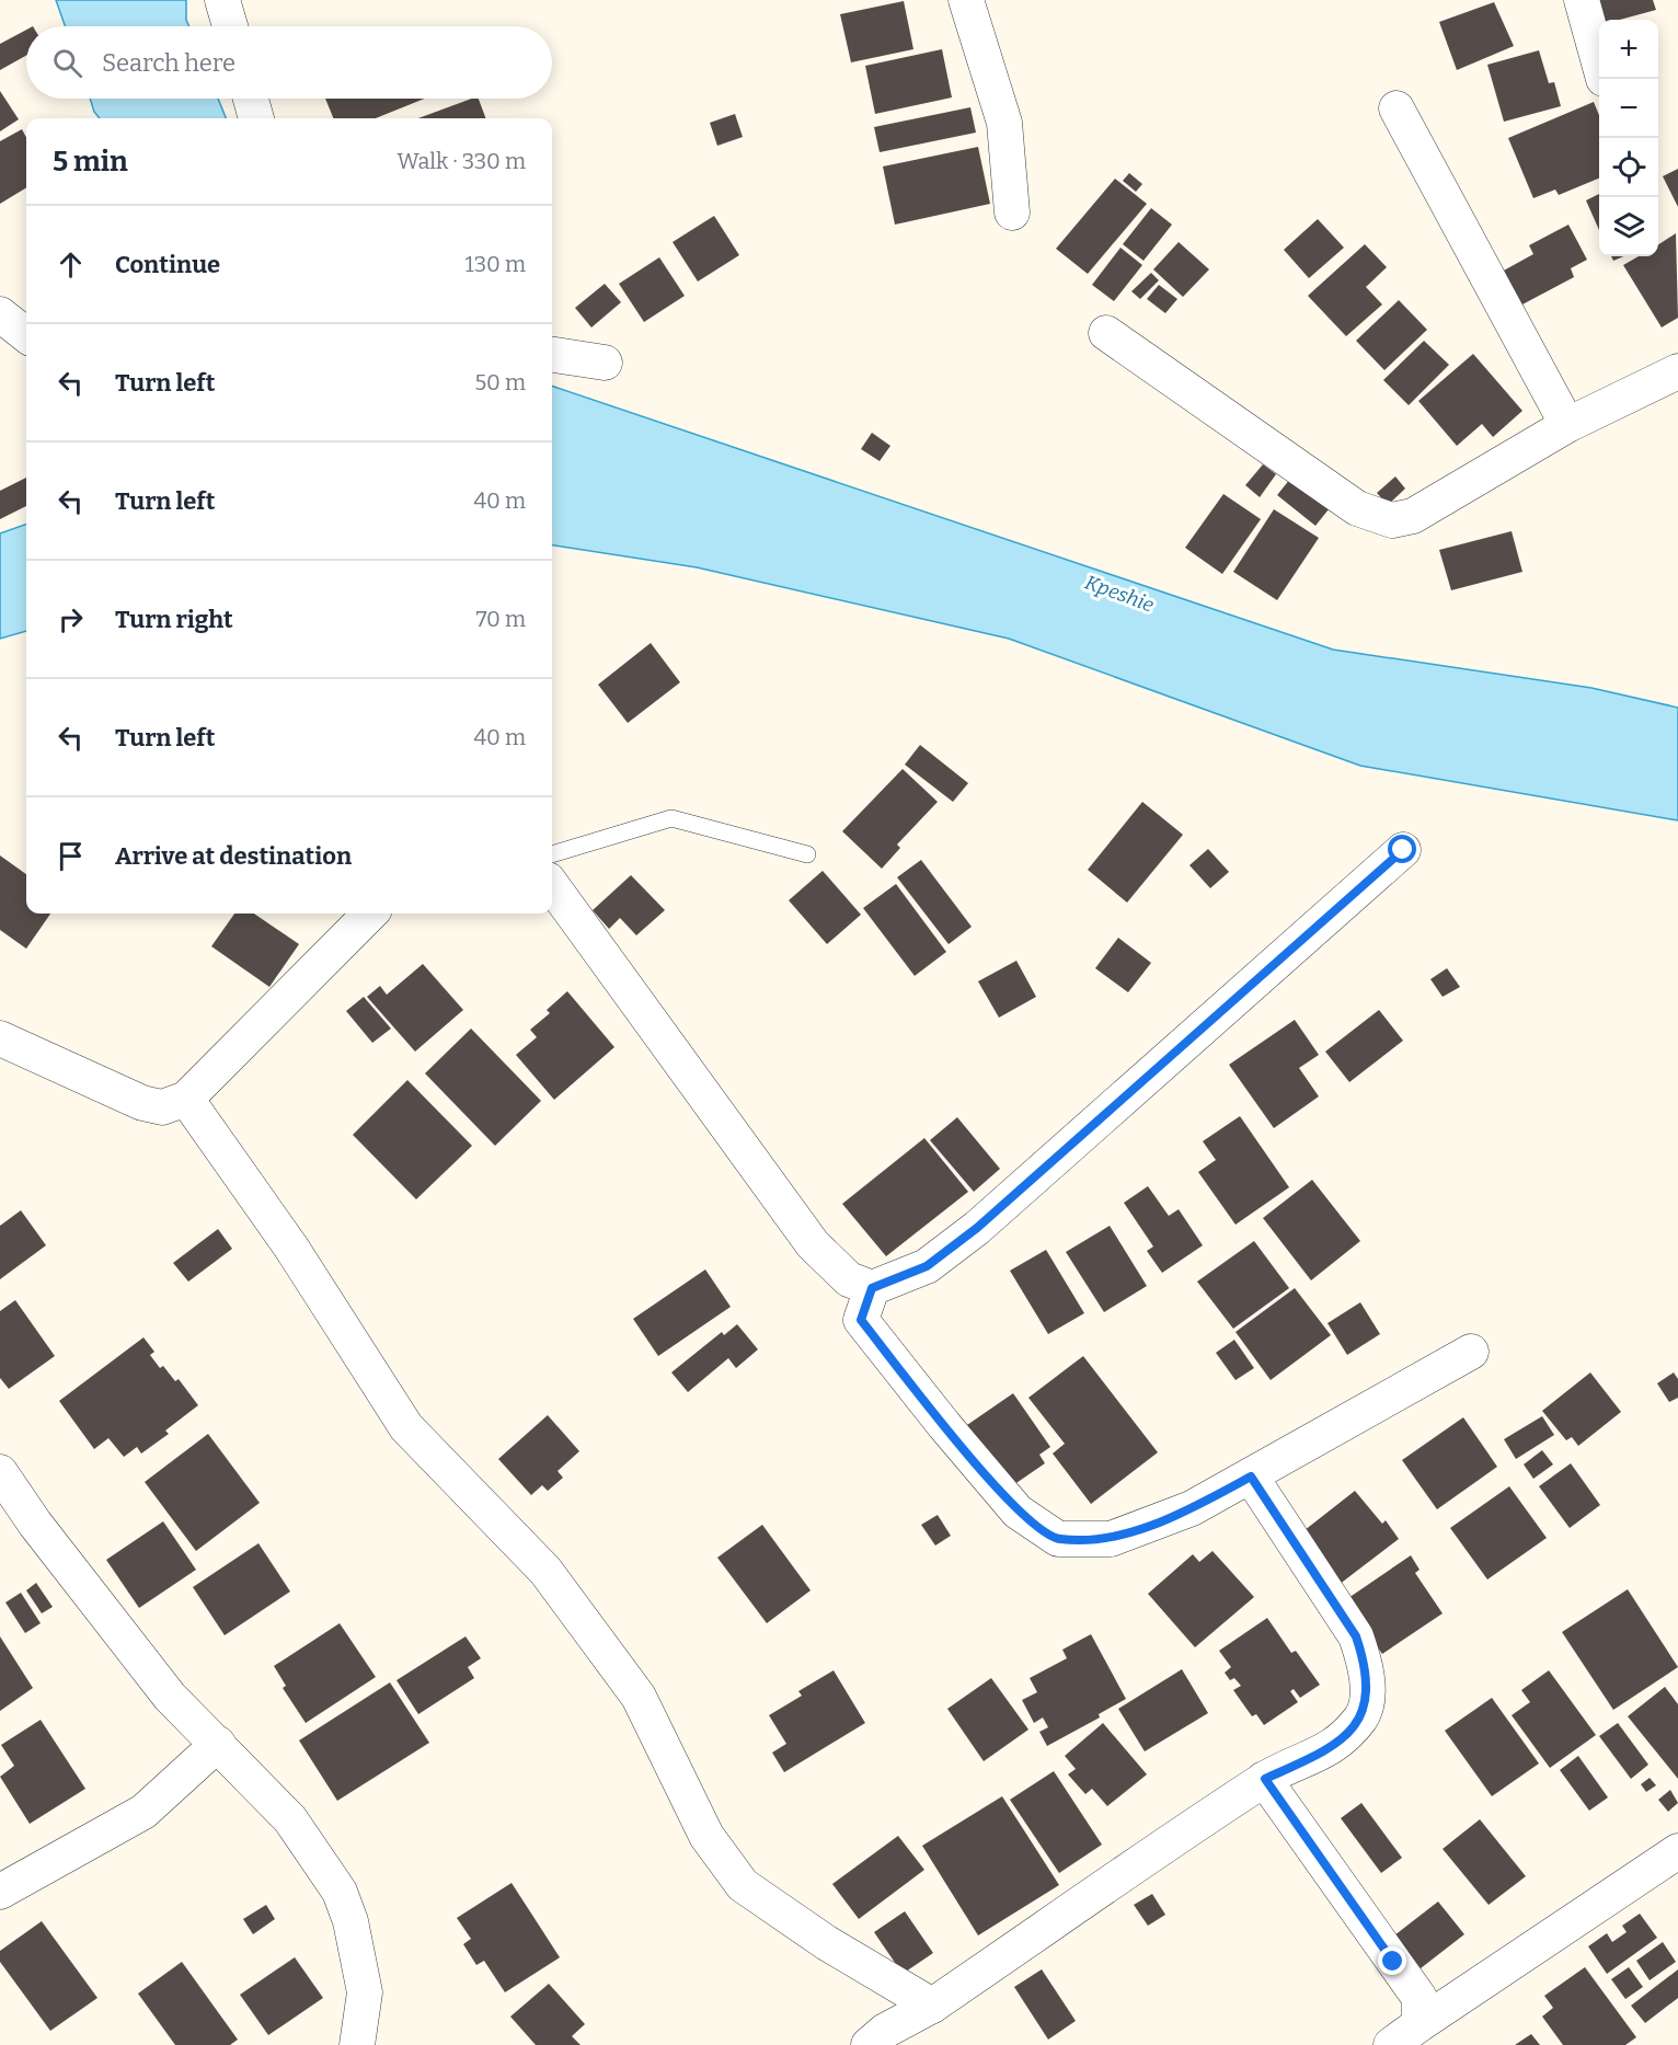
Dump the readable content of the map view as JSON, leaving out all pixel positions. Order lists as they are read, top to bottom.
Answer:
{
  "water": ["Kpeshie"],
  "page": {
    "map_buttons": ["+", "−"],
    "search": "Search here",
    "heading": ["5 min", "Walk · 330 m"],
    "list": [
      ["Continue", "130 m"],
      ["Turn left", "50 m"],
      ["Turn left", "40 m"],
      ["Turn right", "70 m"],
      ["Turn left", "40 m"],
      "Arrive at destination"
    ]
  }
}
